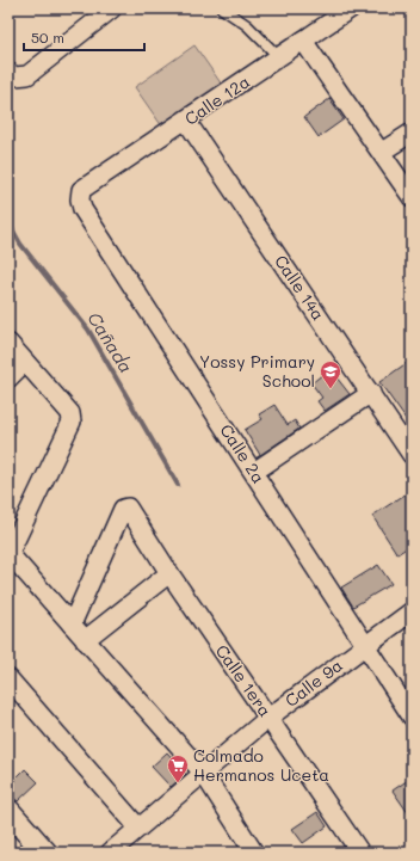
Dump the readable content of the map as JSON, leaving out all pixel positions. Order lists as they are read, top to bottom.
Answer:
{
  "streets": {
    "street": [
      "Calle 12a",
      "Calle 14a",
      "Calle 2a",
      "Calle 1era",
      "Calle 9a"
    ]
  },
  "crossings": [
    ["Calle 12a", "Calle 14a"],
    ["Calle 12a", "Calle 2a"],
    ["Calle 2a", "Calle 9a"],
    ["Calle 1era", "Calle 9a"]
  ],
  "water": ["Cañada"],
  "places": {
    "school or university": ["Yossy Primary School"],
    "supermarket": ["Colmado Hermanos Uceta"]
  },
  "scale_bar": "50 m"
}
